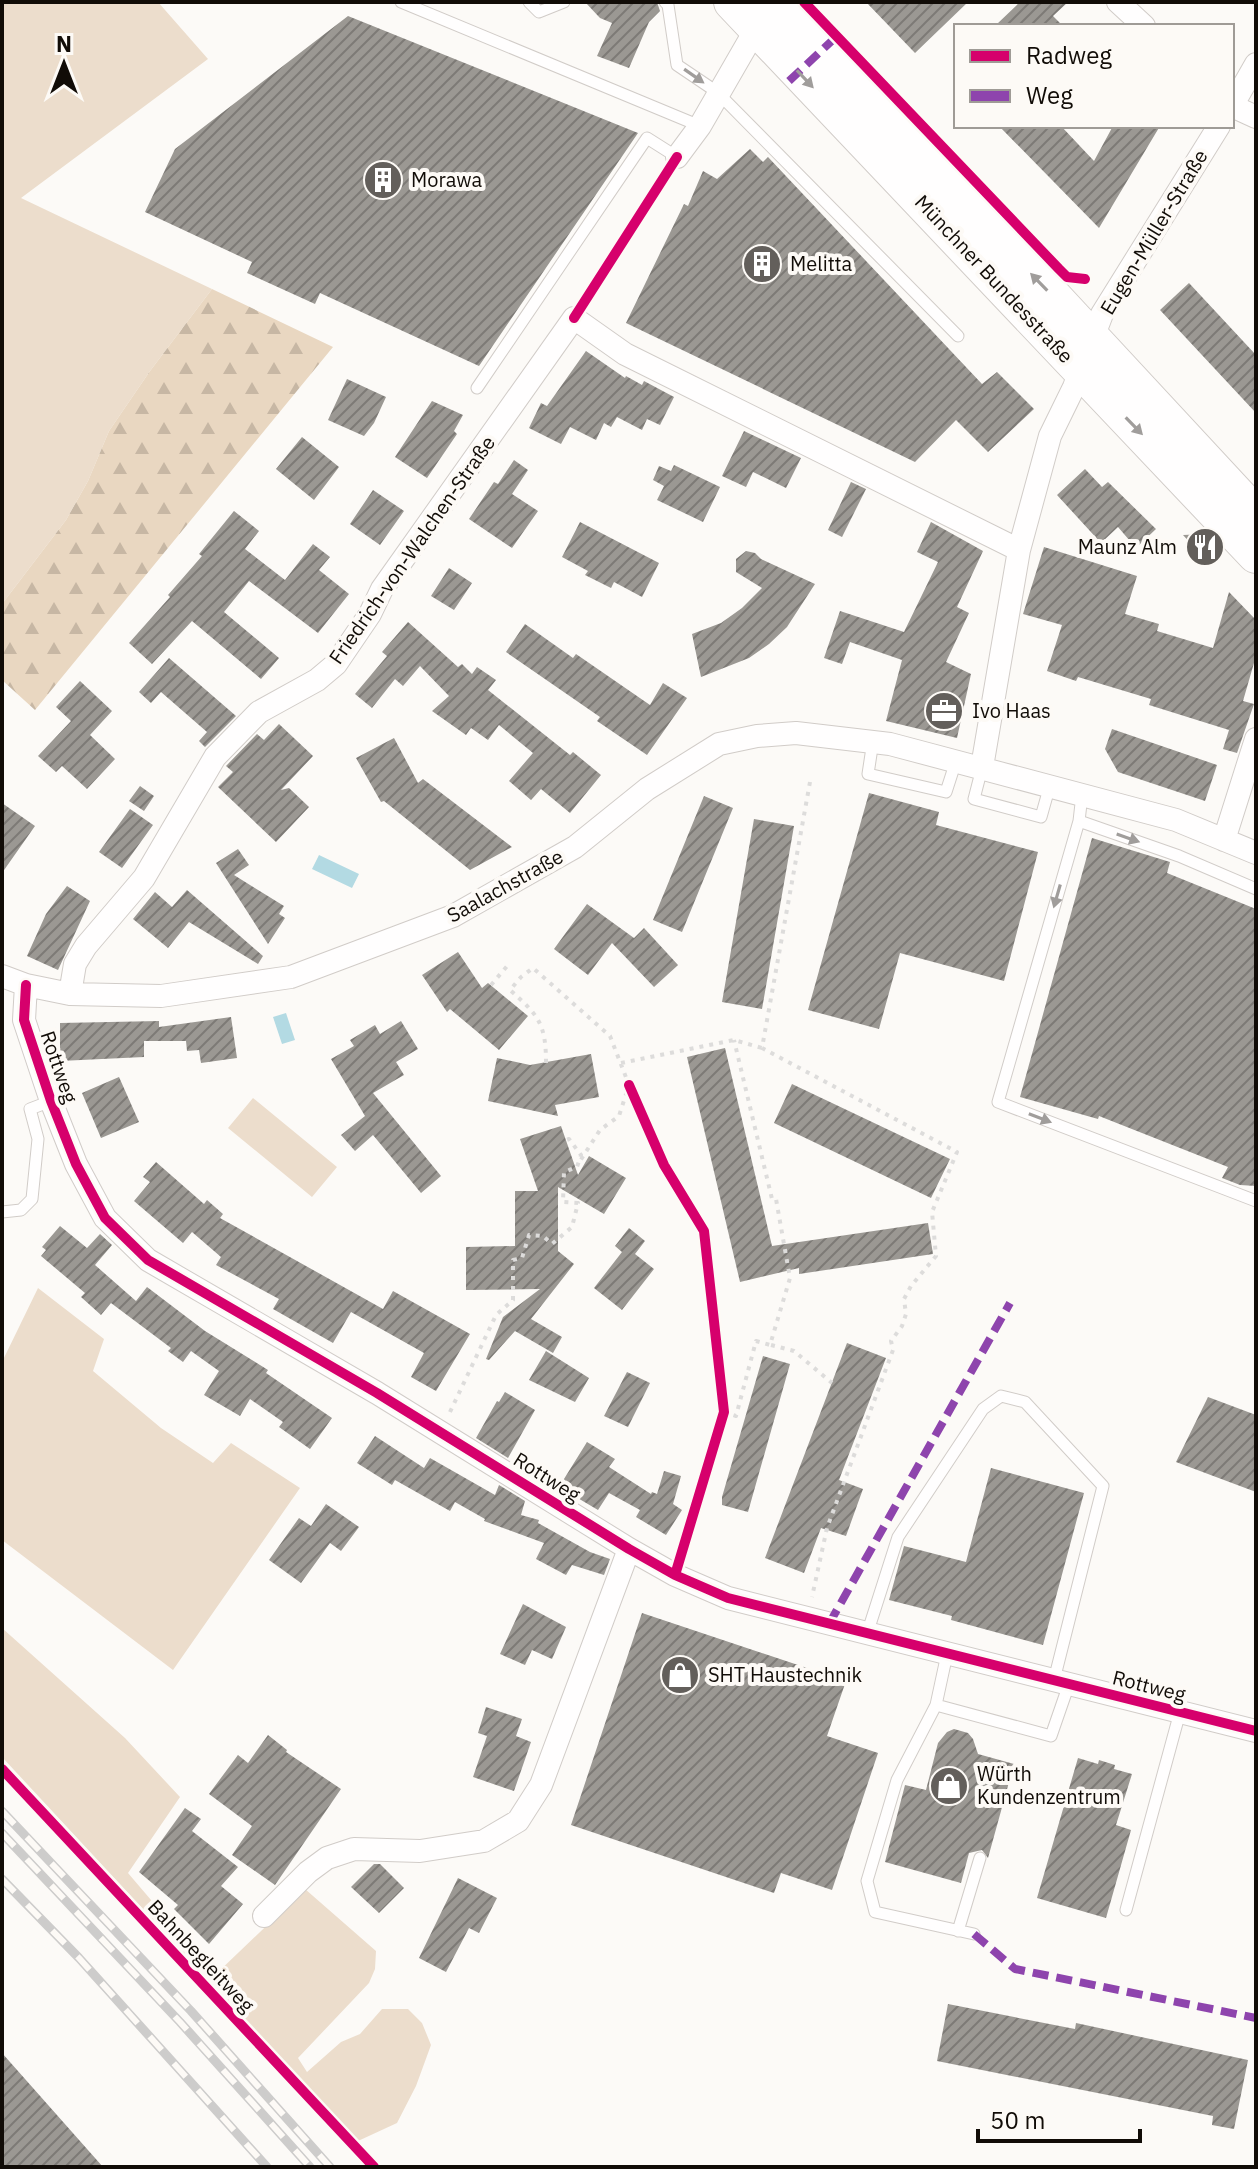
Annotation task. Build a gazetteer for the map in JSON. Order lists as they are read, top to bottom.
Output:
{
  "streets": {
    "main road": ["Münchner Bundesstraße"],
    "street": [
      "Eugen-Müller-Straße",
      "Friedrich-von-Walchen-Straße",
      "Saalachstraße",
      "Rottweg"
    ],
    "cycle path": ["Bahnbegleitweg"]
  },
  "crossings": [
    ["Eugen-Müller-Straße", "Münchner Bundesstraße"],
    ["Friedrich-von-Walchen-Straße", "Saalachstraße"],
    ["Saalachstraße", "Rottweg"]
  ],
  "places": {
    "building": ["Morawa", "Melitta"],
    "restaurant": ["Maunz Alm"],
    "office": ["Ivo Haas"],
    "shop": ["SHT Haustechnik", "Würth Kundenzentrum"]
  },
  "legend": ["Radweg", "Weg"],
  "scale_bar": "50 m",
  "north": "top"
}
